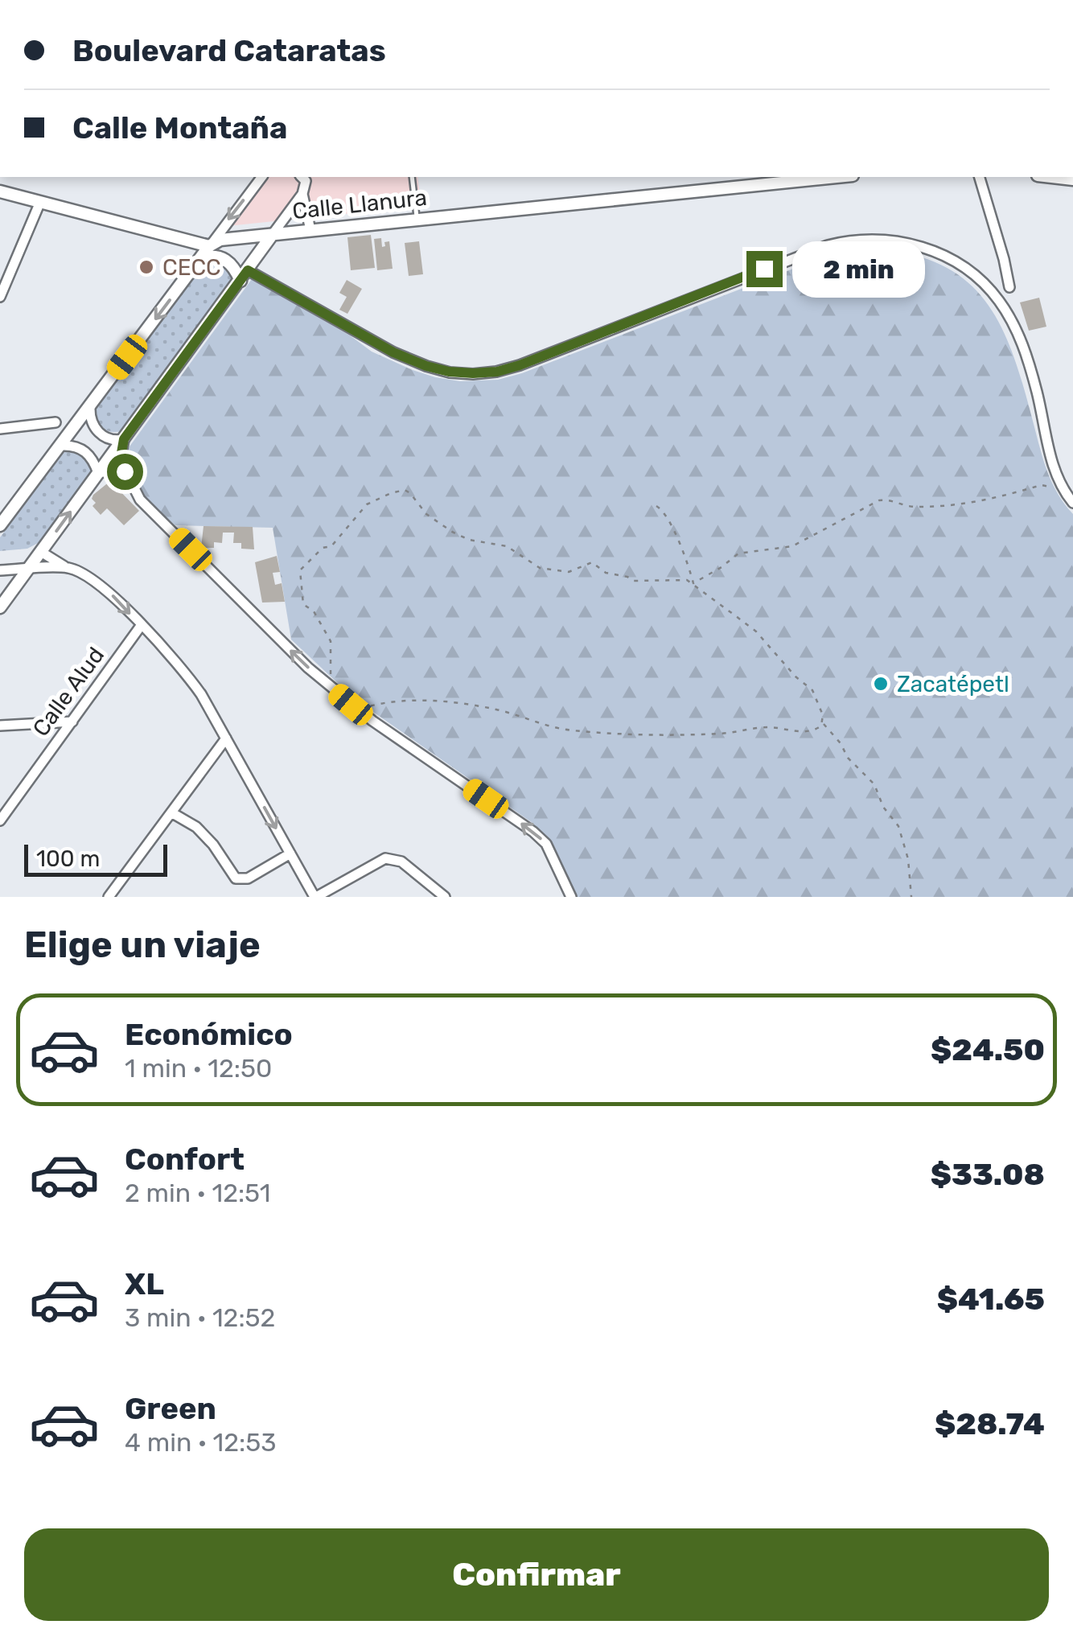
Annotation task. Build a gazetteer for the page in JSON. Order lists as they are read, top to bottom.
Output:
{
  "streets": {
    "street": ["Calle Llanura", "Calle Alud"]
  },
  "places": ["CECC", "Zacatépetl"],
  "scale_bar": "100 m",
  "page": {
    "banner": ["Boulevard Cataratas", "Calle Montaña"],
    "bubble": "2 min",
    "scale": "100 m",
    "heading": "Elige un viaje",
    "list": [
      {
        "name": "Económico",
        "note": "1 min · 12:50",
        "value": "$24.50"
      },
      {
        "name": "Confort",
        "note": "2 min · 12:51",
        "value": "$33.08"
      },
      {
        "name": "XL",
        "note": "3 min · 12:52",
        "value": "$41.65"
      },
      {
        "name": "Green",
        "note": "4 min · 12:53",
        "value": "$28.74"
      }
    ],
    "buttons": "Confirmar"
  }
}
